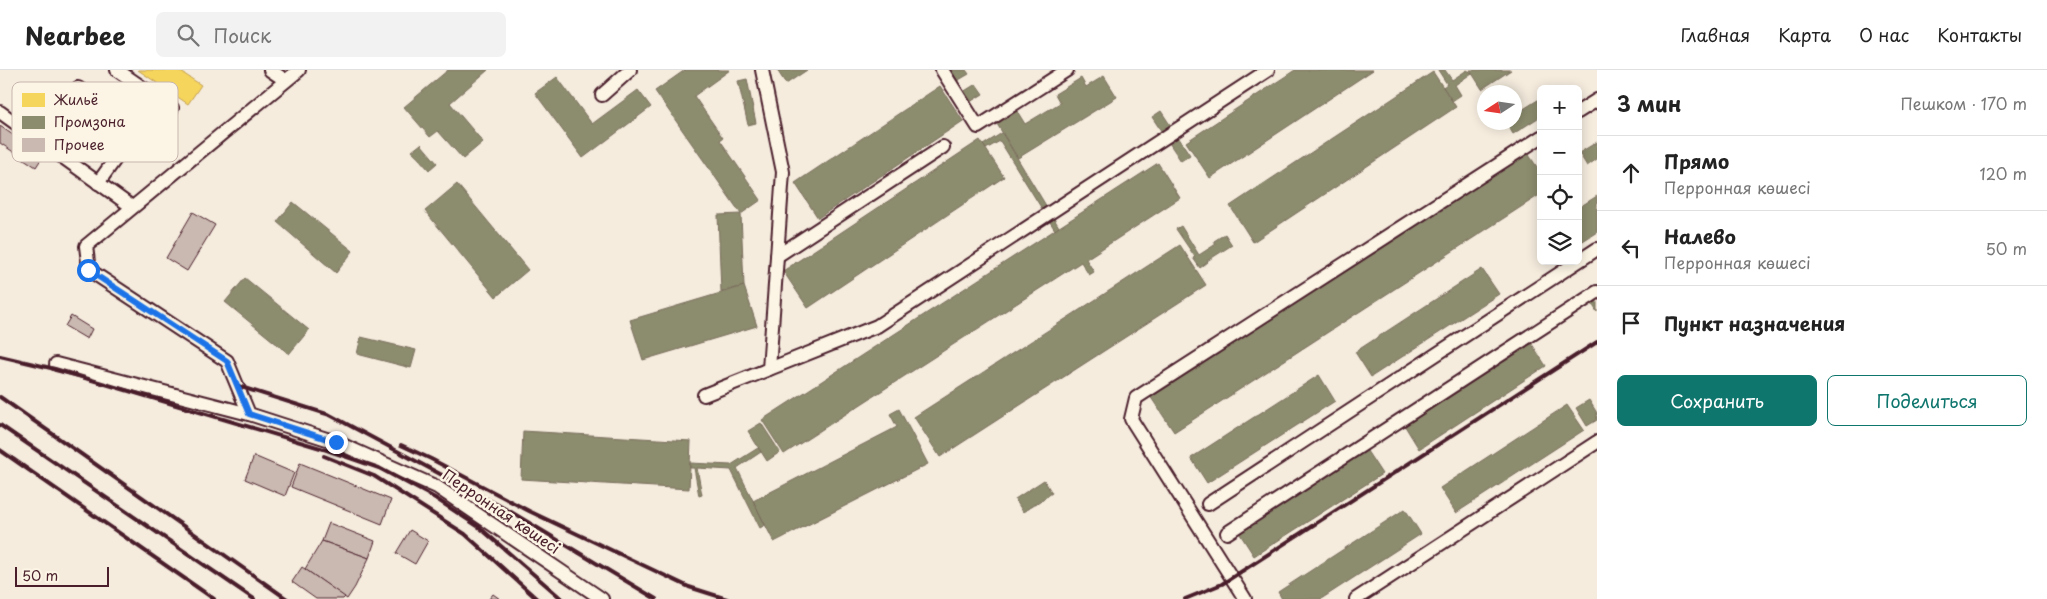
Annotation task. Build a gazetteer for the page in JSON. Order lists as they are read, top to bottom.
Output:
{
  "streets": {
    "street": ["Перронная көшесі"]
  },
  "legend": ["Жильё", "Промзона", "Прочее"],
  "scale_bar": "50 m",
  "north": "left",
  "page": {
    "header": "Nearbee",
    "search": "Поиск",
    "nav": [
      "Главная",
      "Карта",
      "О нас",
      "Контакты"
    ],
    "heading": ["3 мин", "Пешком · 170 m"],
    "map_buttons": ["+", "−"],
    "list": [
      ["Прямо", "Перронная көшесі", "120 m"],
      ["Налево", "Перронная көшесі", "50 m"],
      "Пункт назначения"
    ],
    "buttons": ["Сохранить", "Поделиться"],
    "scale": "50 m"
  }
}
